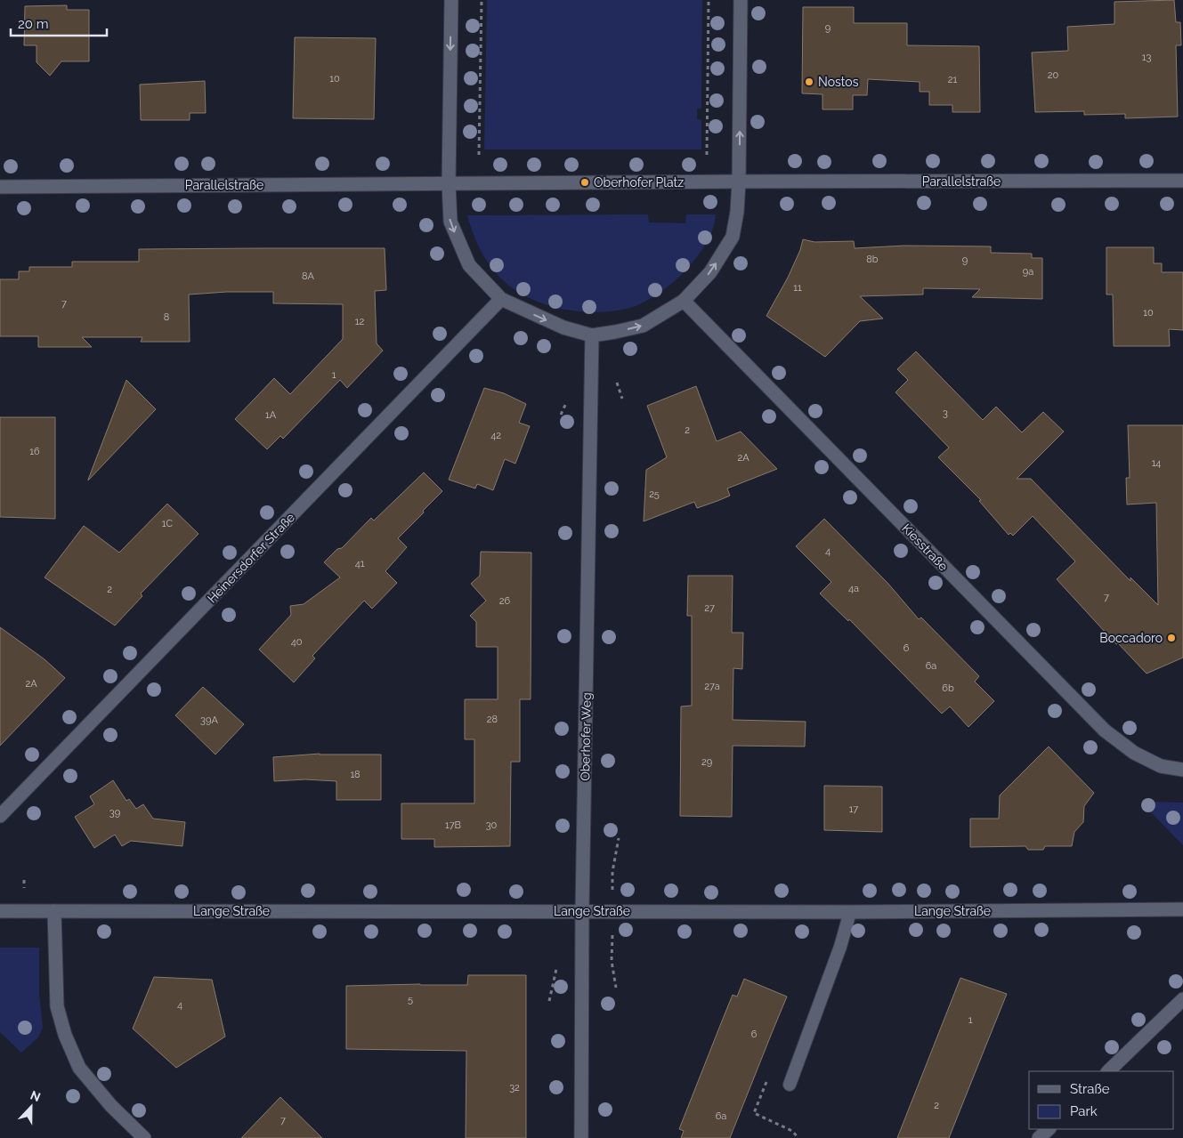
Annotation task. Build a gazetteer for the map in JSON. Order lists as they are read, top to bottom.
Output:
{
  "streets": {
    "street": [
      "Parallelstraße",
      "Kiesstraße",
      "Heinersdorfer Straße",
      "Oberhofer Weg",
      "Lange Straße"
    ]
  },
  "crossings": [
    ["Oberhofer Weg", "Lange Straße"]
  ],
  "places": ["Nostos", "Oberhofer Platz", "Boccadoro"],
  "house_numbers": [
    "9",
    "13",
    "20",
    "10",
    "21",
    "8b",
    "9",
    "9a",
    "8A",
    "11",
    "7",
    "10",
    "8",
    "12",
    "1",
    "3",
    "1A",
    "2",
    "42",
    "16",
    "2A",
    "14",
    "25",
    "1C",
    "4",
    "41",
    "4a",
    "2",
    "7",
    "26",
    "27",
    "40",
    "6",
    "6a",
    "2A",
    "27a",
    "6b",
    "28",
    "39A",
    "29",
    "18",
    "17",
    "39",
    "17B",
    "30",
    "5",
    "4",
    "1",
    "6",
    "32",
    "2",
    "6a",
    "7"
  ],
  "legend": ["Straße", "Park"],
  "scale_bar": "20 m",
  "north": "top"
}
